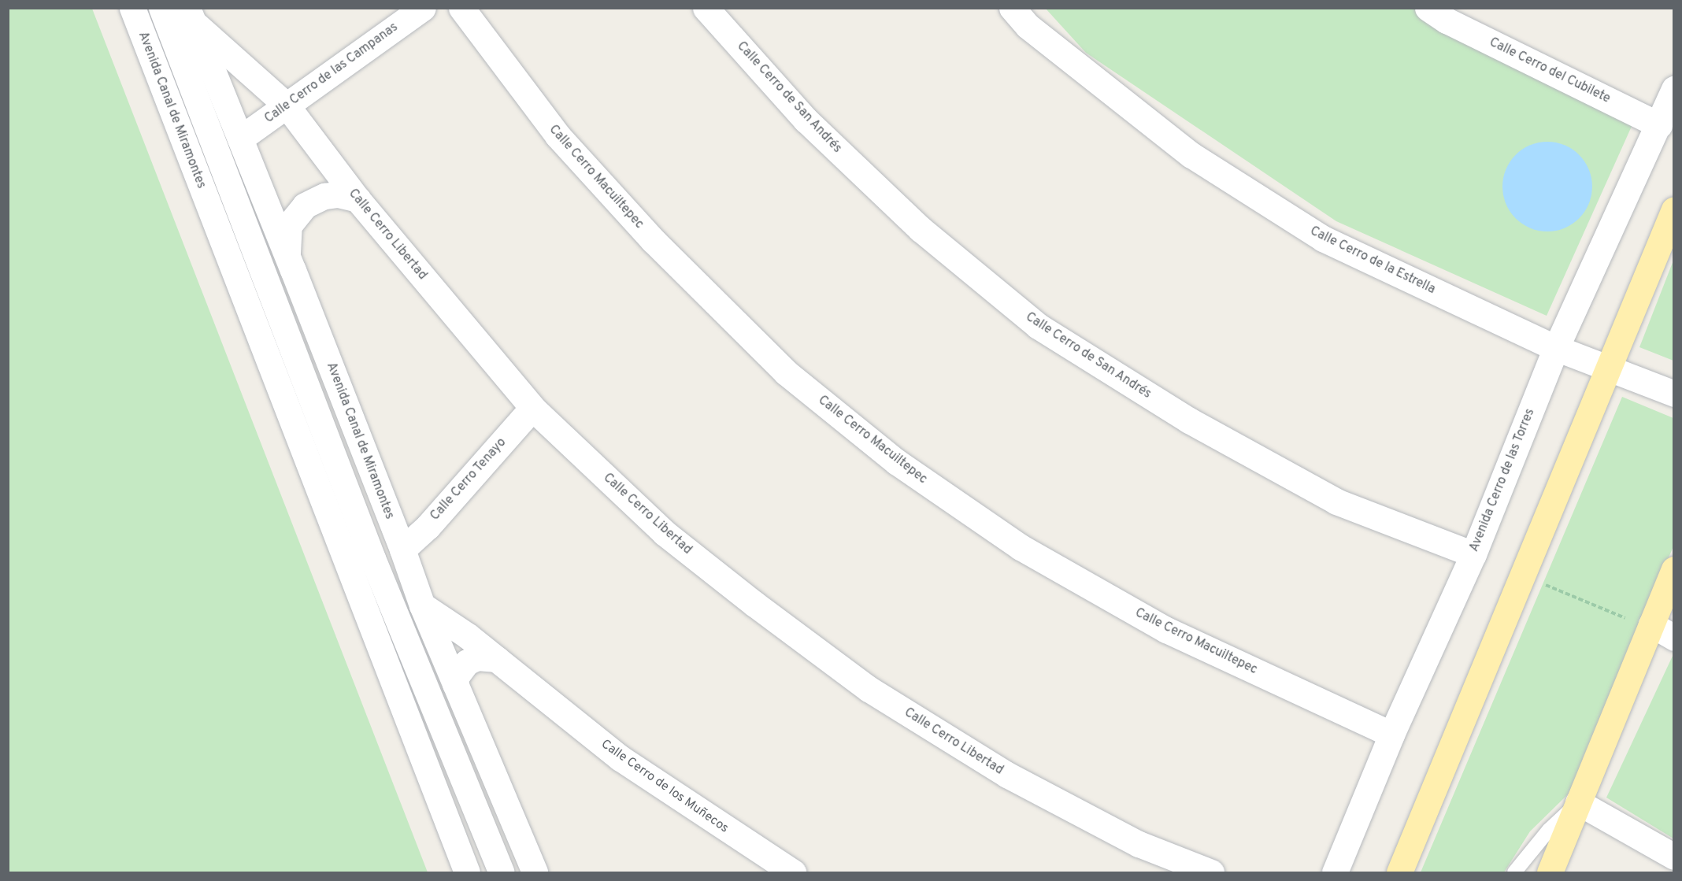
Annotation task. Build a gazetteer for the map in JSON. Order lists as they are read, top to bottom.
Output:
{
  "streets": {
    "street": [
      "Calle Cerro del Cubilete",
      "Calle Cerro de las Campanas",
      "Calle Cerro de San Andrés",
      "Avenida Canal de Miramontes",
      "Calle Cerro Macuiltepec",
      "Calle Cerro Libertad",
      "Calle Cerro de la Estrella",
      "Calle Cerro Tenayo",
      "Avenida Cerro de las Torres",
      "Calle Cerro de los Muñecos"
    ]
  },
  "crossings": [
    ["Calle Cerro del Cubilete", "Avenida Cerro de las Torres"],
    ["Calle Cerro de las Campanas", "Avenida Canal de Miramontes"],
    ["Calle Cerro de las Campanas", "Calle Cerro Libertad"],
    ["Calle Cerro de San Andrés", "Avenida Cerro de las Torres"],
    ["Avenida Canal de Miramontes", "Calle Cerro Libertad"],
    ["Avenida Canal de Miramontes", "Calle Cerro Tenayo"],
    ["Avenida Canal de Miramontes", "Calle Cerro de los Muñecos"],
    ["Calle Cerro Macuiltepec", "Avenida Cerro de las Torres"],
    ["Calle Cerro Libertad", "Calle Cerro Tenayo"],
    ["Calle Cerro de la Estrella", "Avenida Cerro de las Torres"]
  ]
}
